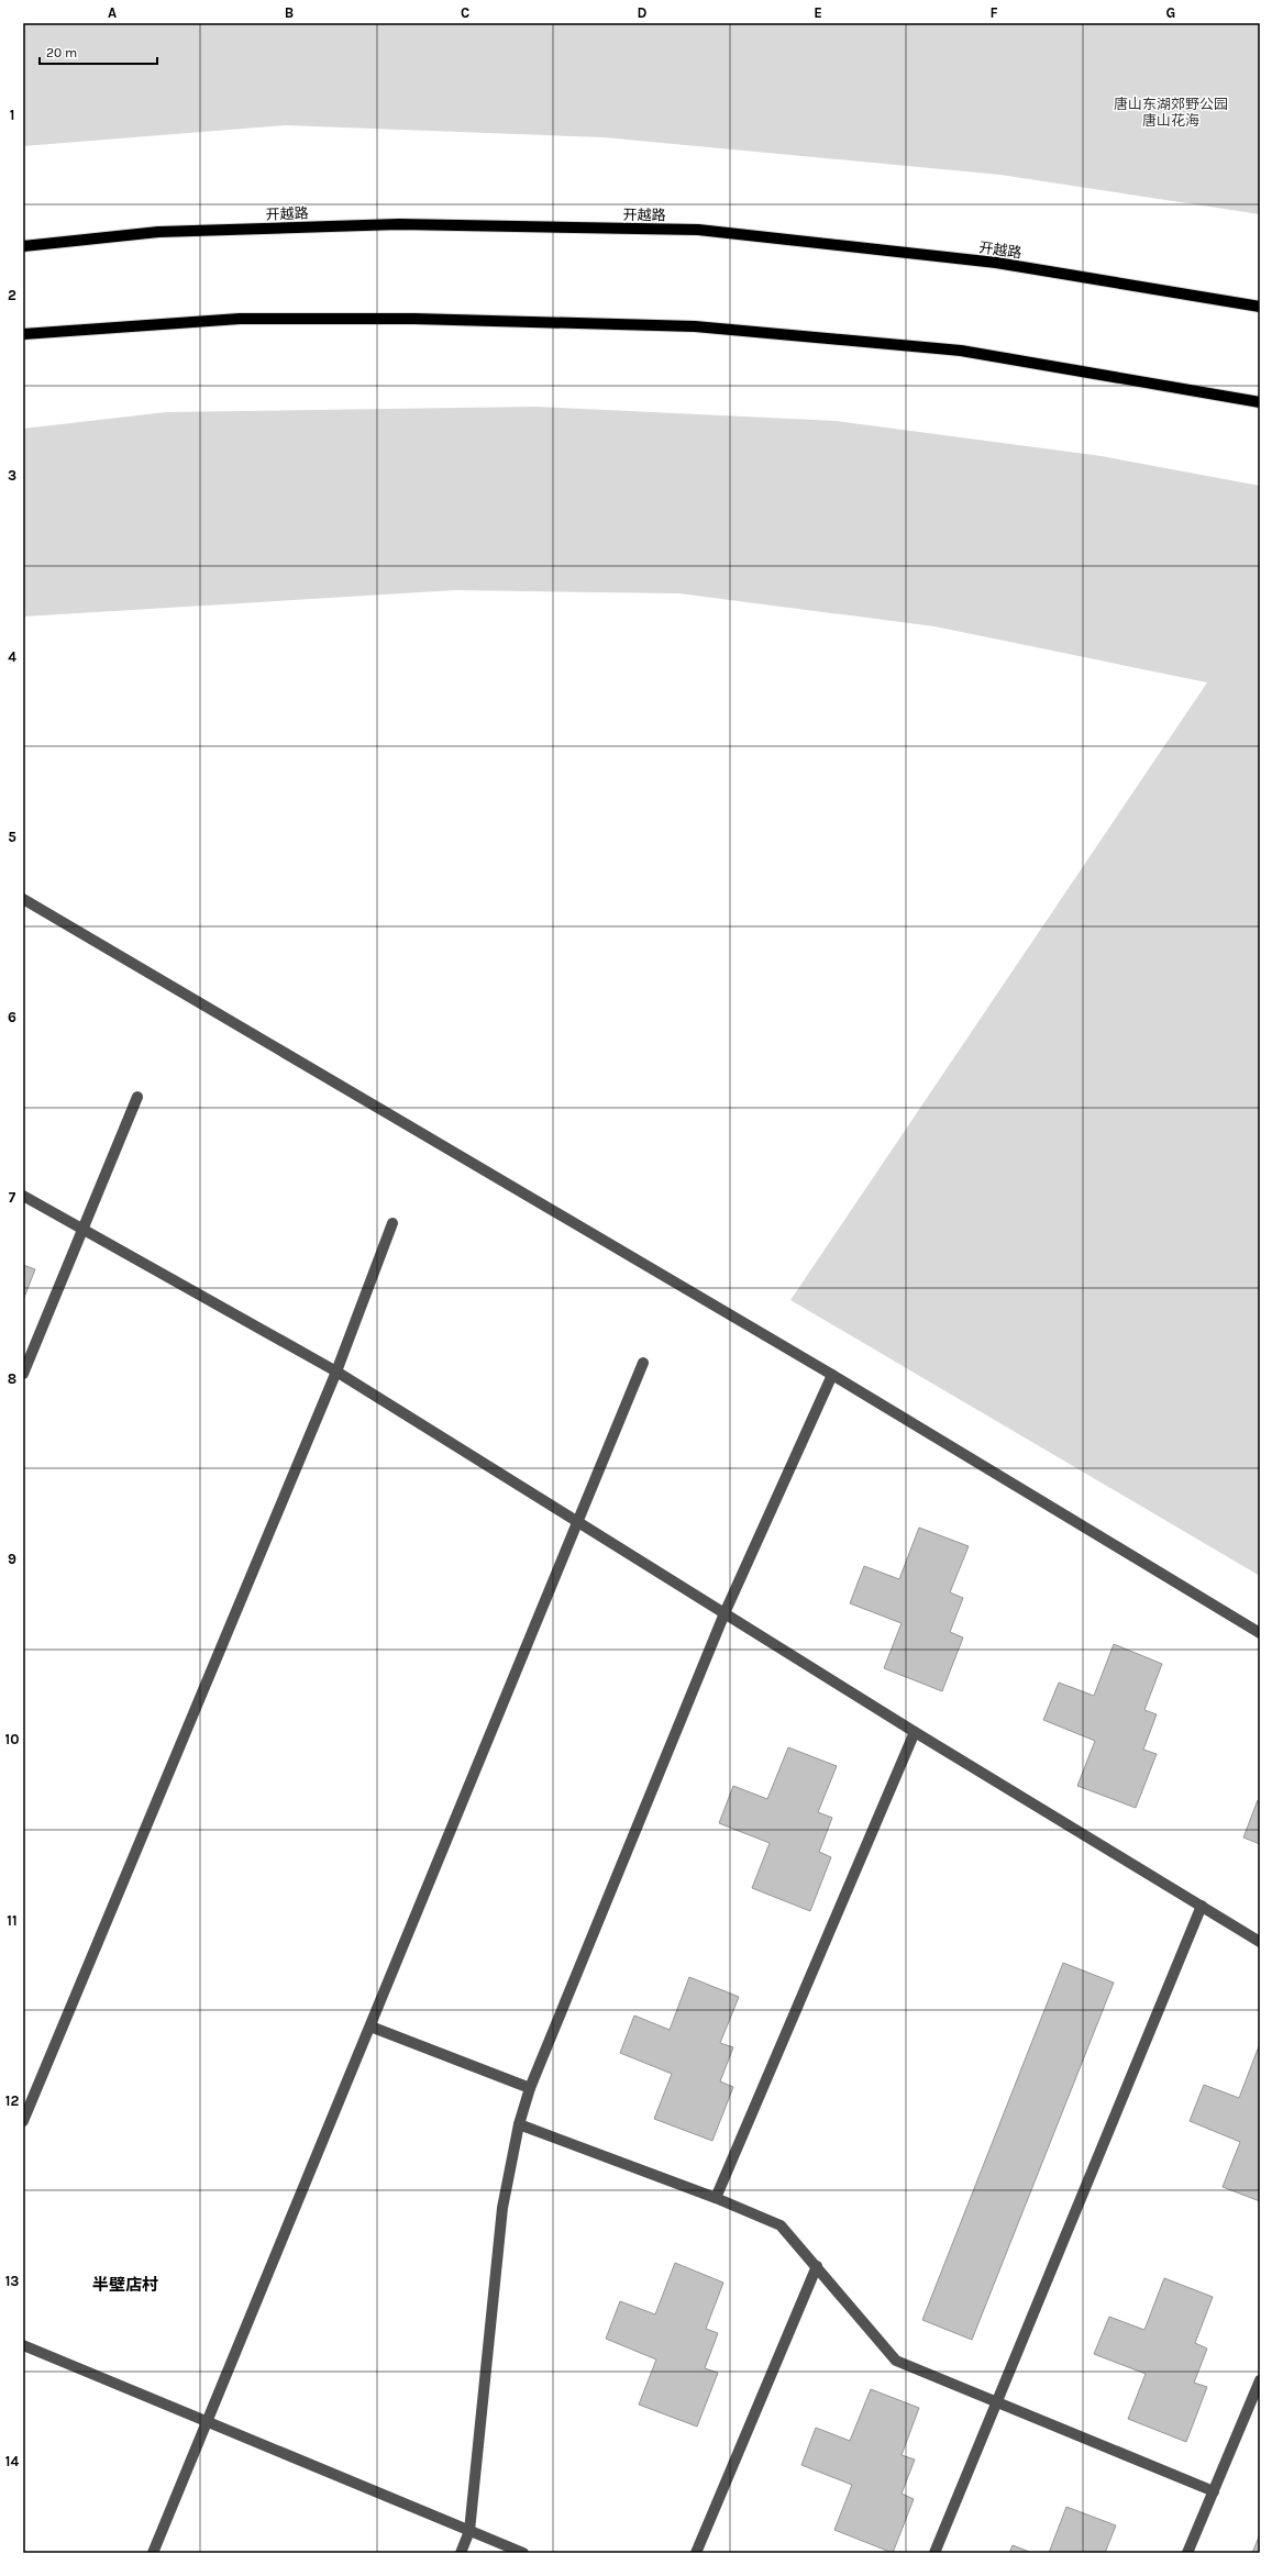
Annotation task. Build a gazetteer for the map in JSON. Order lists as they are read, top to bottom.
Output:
{
  "streets": {
    "main road": ["开越路"]
  },
  "districts": ["半壁店村"],
  "parks": ["唐山东湖郊野公园 唐山花海"],
  "scale_bar": "20 m",
  "grid": {
    "columns": [
      "A",
      "B",
      "C",
      "D",
      "E",
      "F",
      "G"
    ],
    "rows": [
      "1",
      "2",
      "3",
      "4",
      "5",
      "6",
      "7",
      "8",
      "9",
      "10",
      "11",
      "12",
      "13",
      "14"
    ]
  }
}
